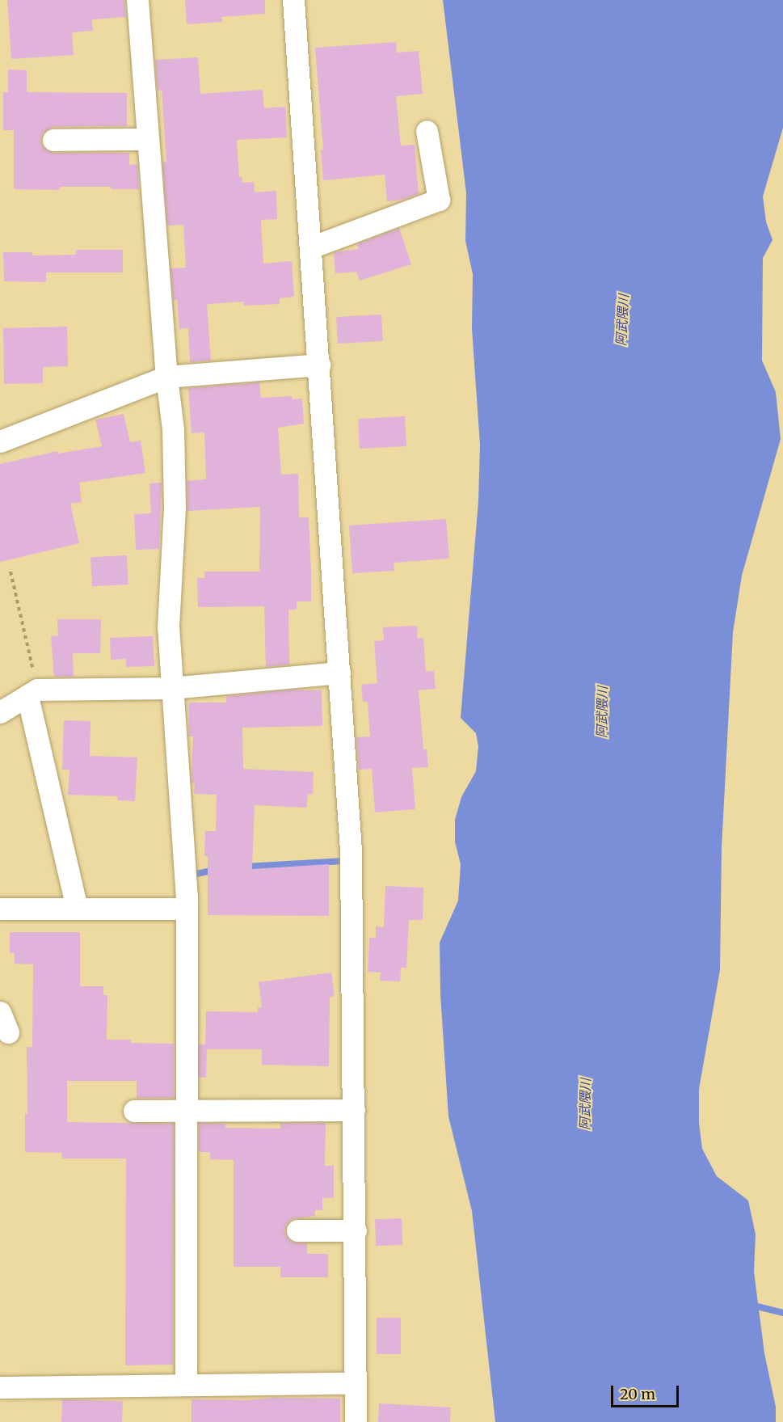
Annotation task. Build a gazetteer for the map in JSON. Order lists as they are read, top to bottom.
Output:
{
  "water": ["阿武隈川"],
  "scale_bar": "20 m"
}
